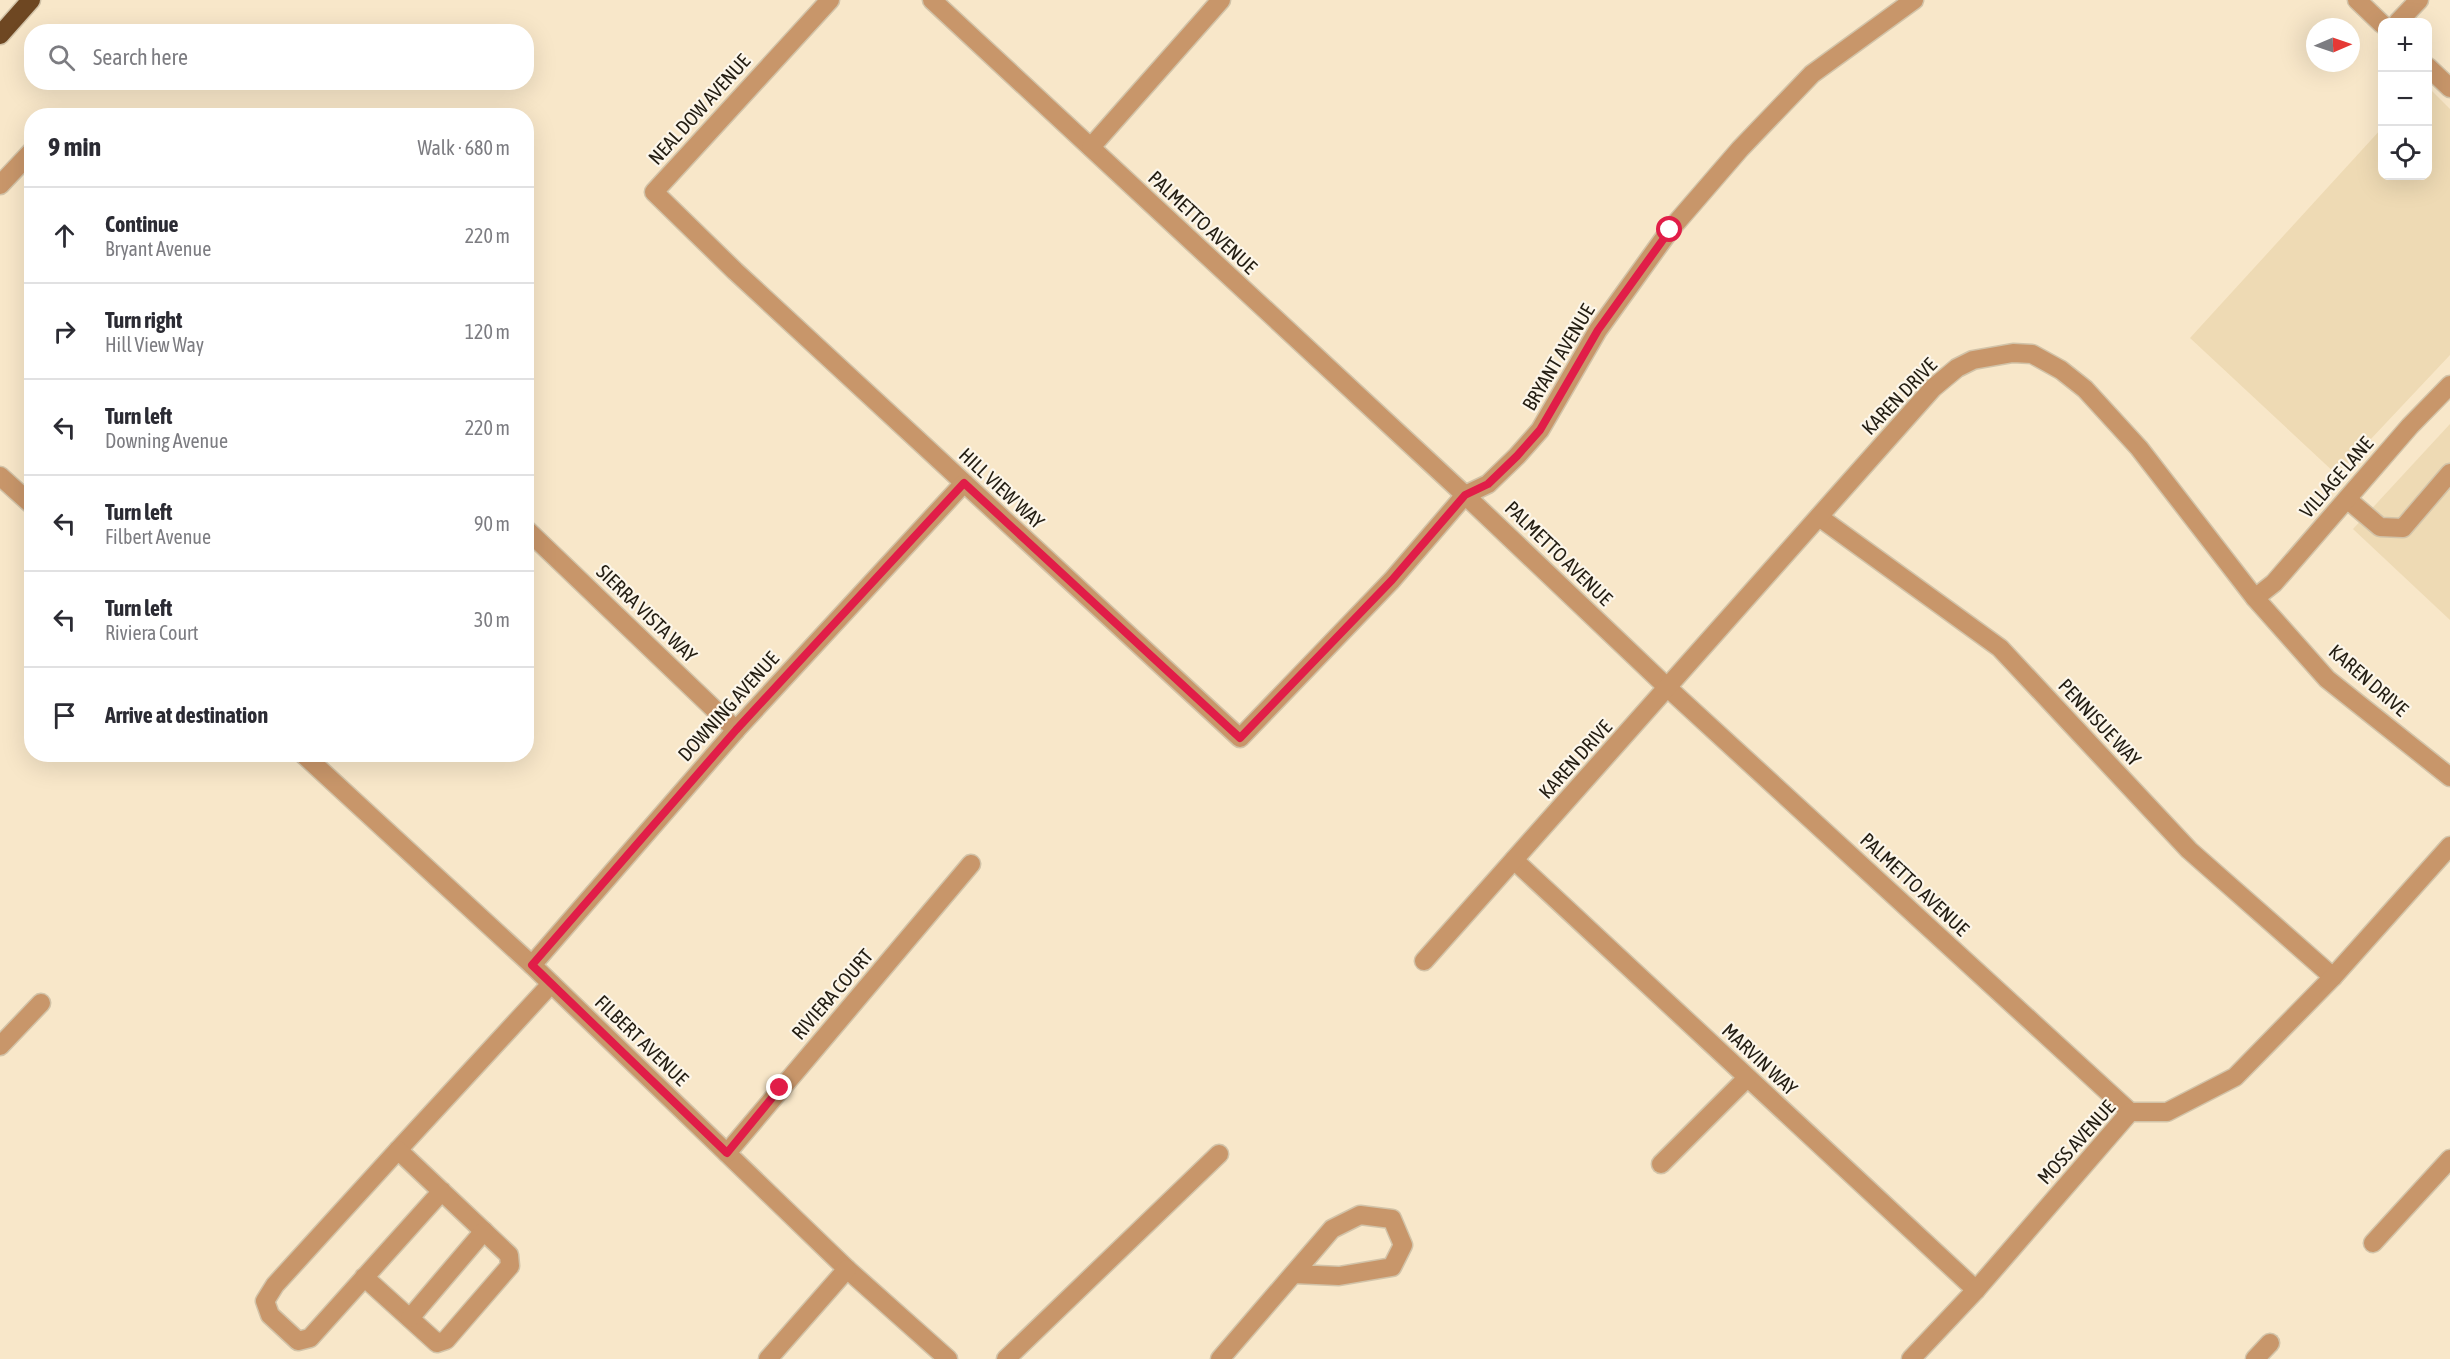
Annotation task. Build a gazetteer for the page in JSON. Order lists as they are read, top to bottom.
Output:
{
  "streets": {
    "street": [
      "NEAL DOW AVENUE",
      "PALMETTO AVENUE",
      "BRYANT AVENUE",
      "KAREN DRIVE",
      "VILLAGE LANE",
      "HILL VIEW WAY",
      "SIERRA VISTA WAY",
      "DOWNING AVENUE",
      "PENNISUE WAY",
      "RIVIERA COURT",
      "FILBERT AVENUE",
      "MARVIN WAY",
      "MOSS AVENUE"
    ]
  },
  "crossings": [
    ["NEAL DOW AVENUE", "HILL VIEW WAY"],
    ["PALMETTO AVENUE", "BRYANT AVENUE"],
    ["PALMETTO AVENUE", "KAREN DRIVE"],
    ["PALMETTO AVENUE", "MOSS AVENUE"],
    ["BRYANT AVENUE", "HILL VIEW WAY"],
    ["KAREN DRIVE", "VILLAGE LANE"],
    ["KAREN DRIVE", "PENNISUE WAY"],
    ["KAREN DRIVE", "MARVIN WAY"],
    ["HILL VIEW WAY", "DOWNING AVENUE"],
    ["SIERRA VISTA WAY", "DOWNING AVENUE"],
    ["DOWNING AVENUE", "FILBERT AVENUE"],
    ["PENNISUE WAY", "MOSS AVENUE"],
    ["RIVIERA COURT", "FILBERT AVENUE"],
    ["MARVIN WAY", "MOSS AVENUE"]
  ],
  "north": "right",
  "page": {
    "map_buttons": ["+", "−"],
    "search": "Search here",
    "heading": ["9 min", "Walk · 680 m"],
    "list": [
      ["Continue", "Bryant Avenue", "220 m"],
      ["Turn right", "Hill View Way", "120 m"],
      ["Turn left", "Downing Avenue", "220 m"],
      ["Turn left", "Filbert Avenue", "90 m"],
      ["Turn left", "Riviera Court", "30 m"],
      "Arrive at destination"
    ]
  }
}
